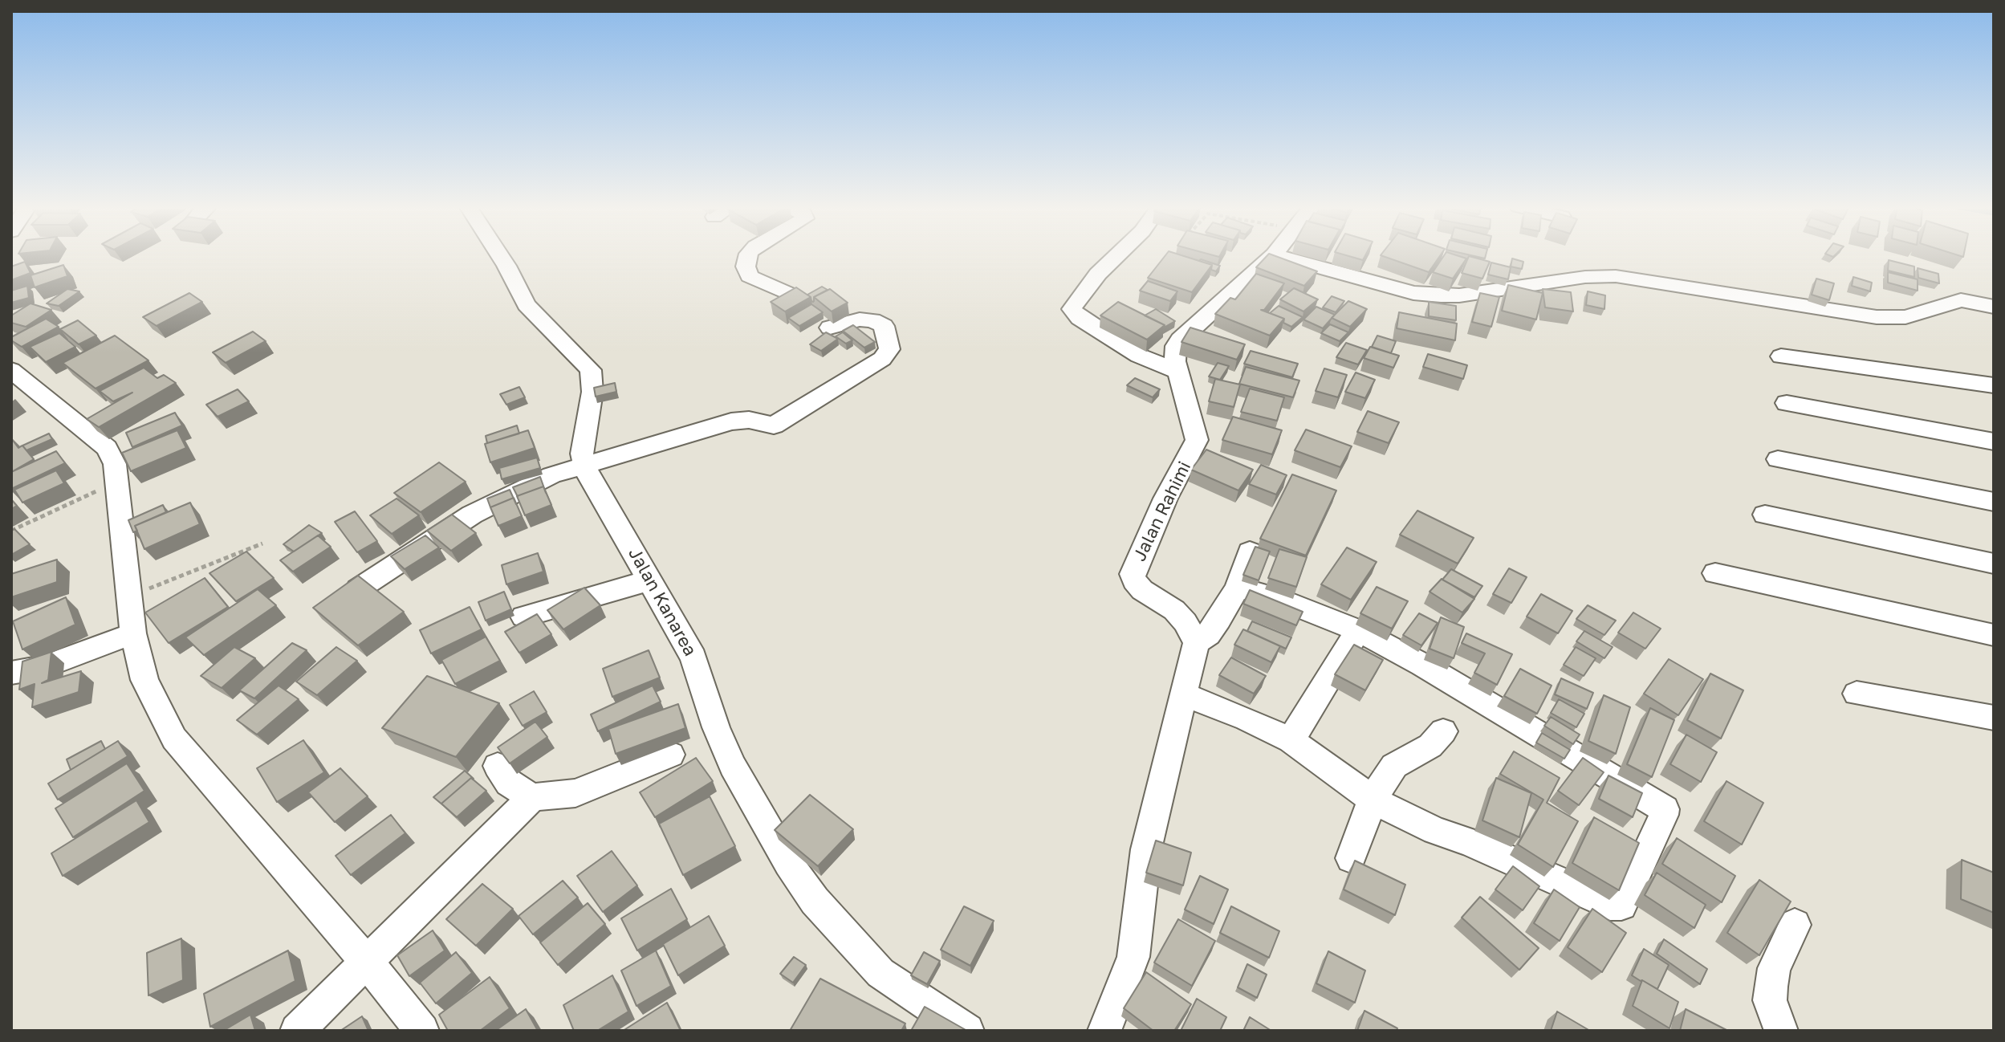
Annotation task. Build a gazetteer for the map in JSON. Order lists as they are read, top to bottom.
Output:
{
  "streets": {
    "street": ["Jalan Rahimi", "Jalan Kanarea"]
  }
}
